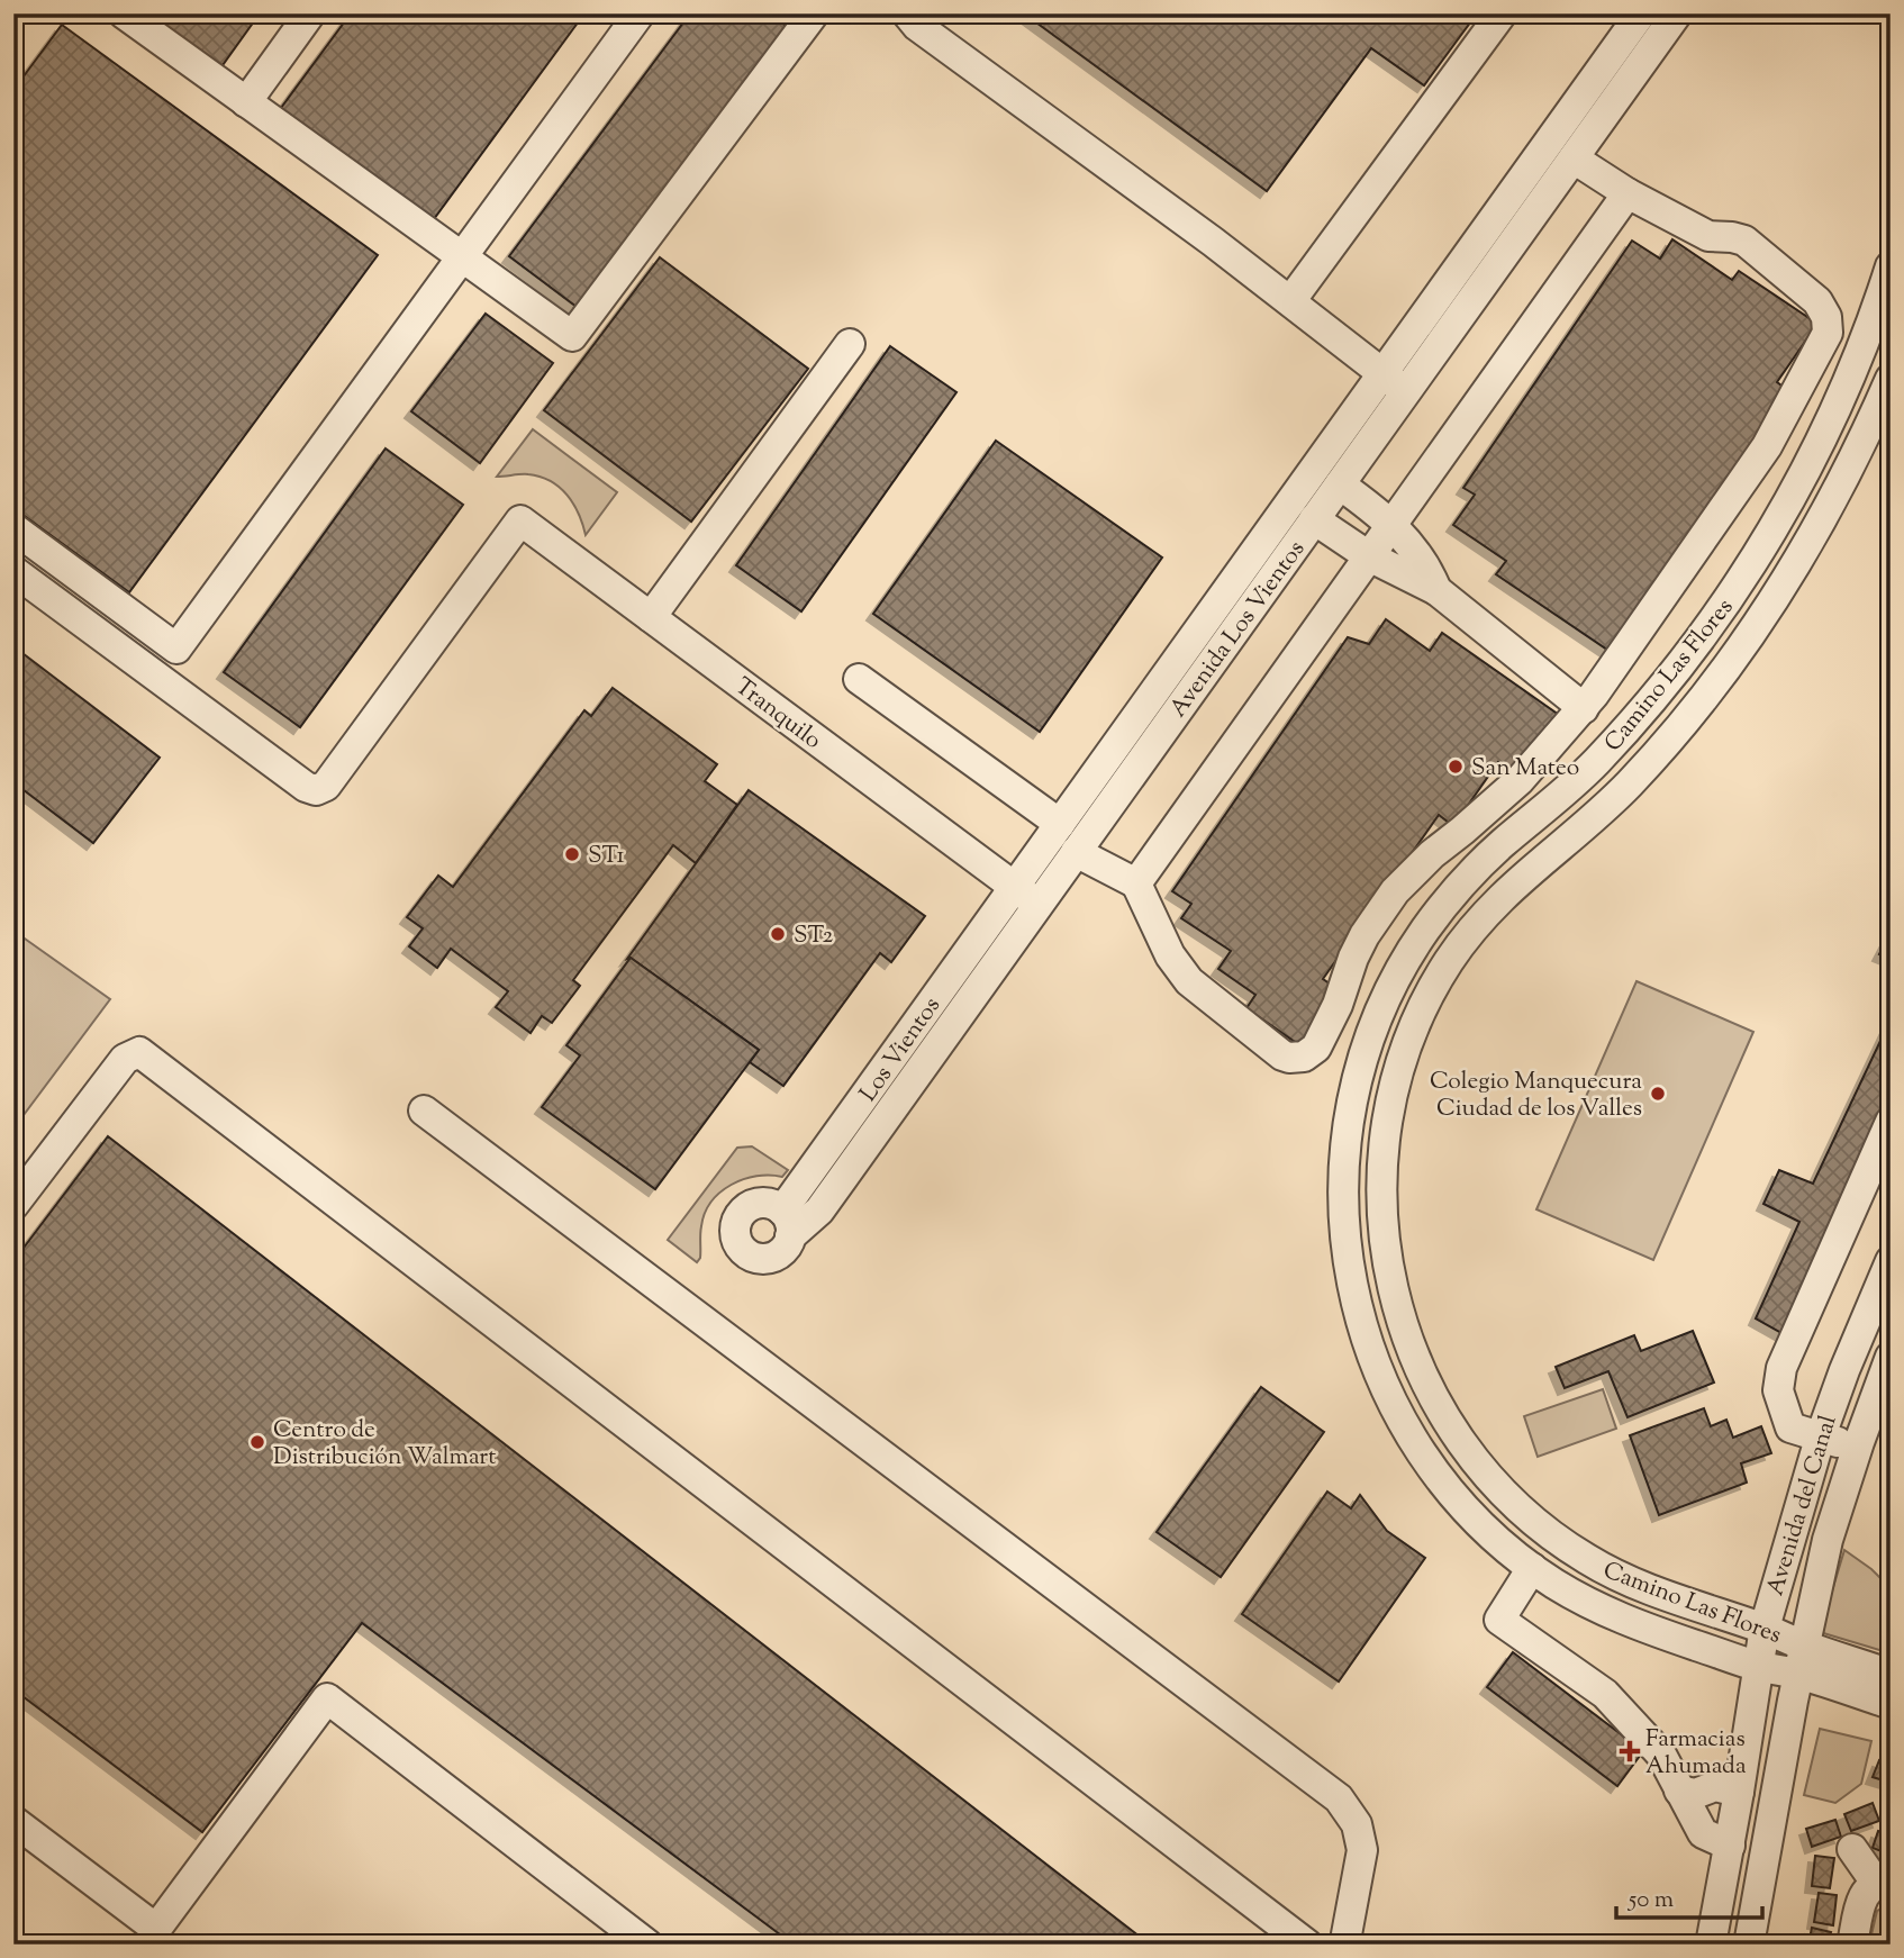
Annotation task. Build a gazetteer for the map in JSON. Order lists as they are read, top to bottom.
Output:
{
  "streets": {
    "street": [
      "Avenida Los Vientos",
      "Camino Las Flores",
      "Tranquilo",
      "Los Vientos",
      "Avenida del Canal"
    ]
  },
  "crossings": [
    ["Avenida Los Vientos", "Tranquilo"],
    ["Avenida Los Vientos", "Los Vientos"],
    ["Camino Las Flores", "Avenida del Canal"],
    ["Tranquilo", "Los Vientos"]
  ],
  "places": {
    "other": [
      "San Mateo",
      "ST1",
      "ST2",
      "Colegio Manquecura Ciudad de los Valles",
      "Centro de Distribución Walmart"
    ],
    "health": ["Farmacias Ahumada"]
  },
  "scale_bar": "50 m"
}
